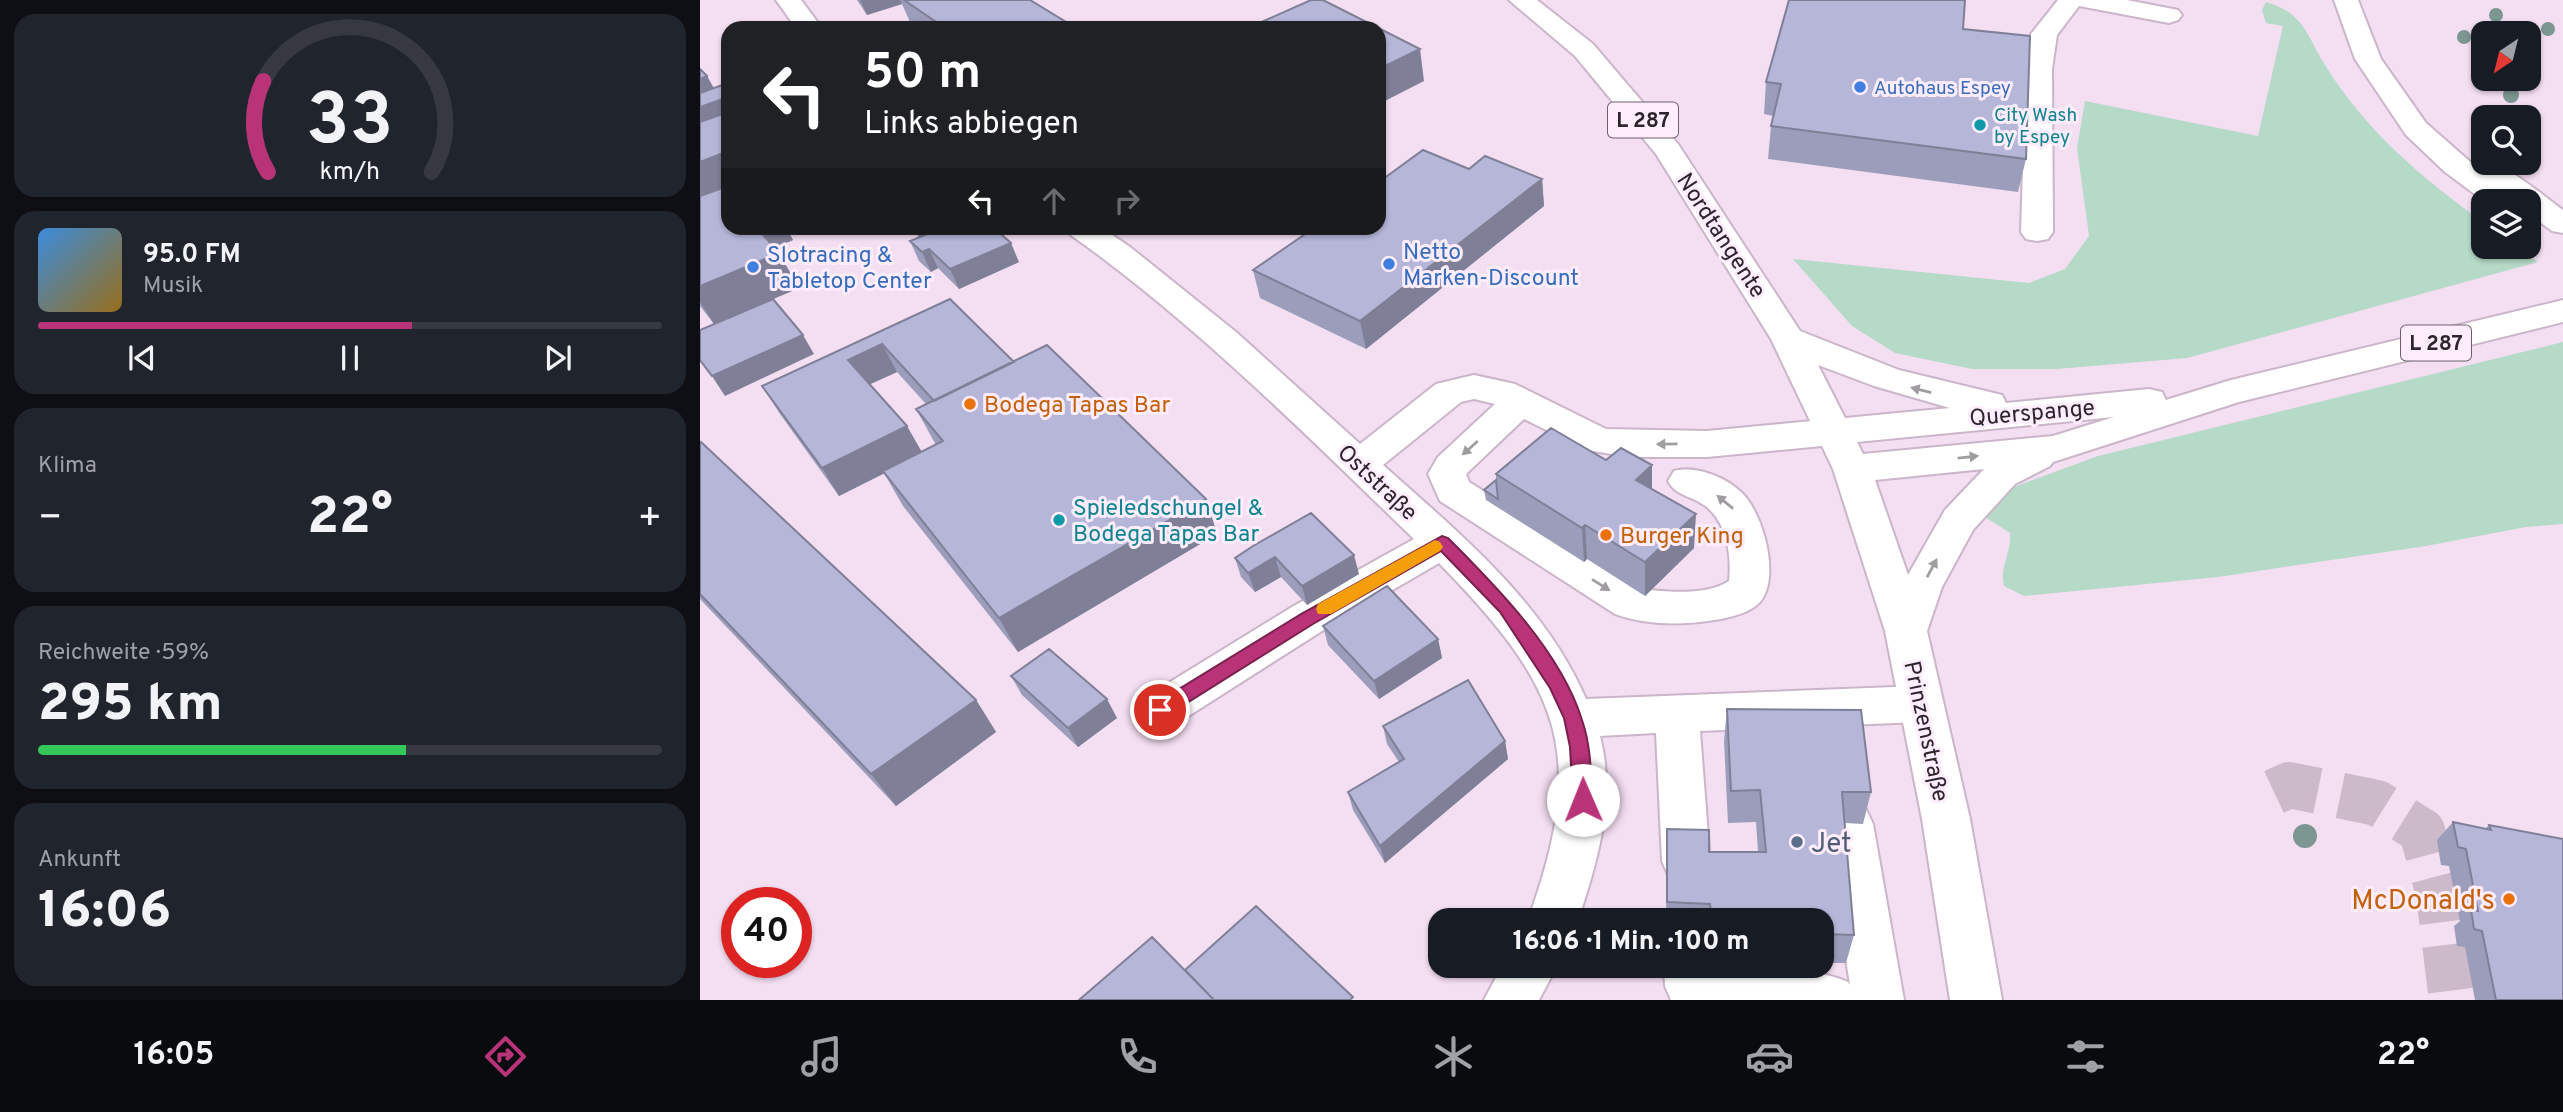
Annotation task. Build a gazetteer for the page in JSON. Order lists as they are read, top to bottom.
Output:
{
  "streets": {
    "main road": [
      "L 287",
      "Nordtangente",
      "Querspange",
      "Oststraße",
      "Prinzenstraße"
    ]
  },
  "crossings": [
    ["L 287", "Nordtangente"],
    ["L 287", "Querspange"],
    ["L 287", "Prinzenstraße"],
    ["Nordtangente", "Querspange"],
    ["Nordtangente", "Prinzenstraße"],
    ["Querspange", "Prinzenstraße"]
  ],
  "places": [
    "Autohaus Espey",
    "City Wash by Espey",
    "Netto Marken-Discount",
    "Slotracing & Tabletop Center",
    "Bodega Tapas Bar",
    "Spieledschungel & Bodega Tapas Bar",
    "Burger King",
    "Jet",
    "McDonald's"
  ],
  "north": "bottom left",
  "page": {
    "turn": ["50 m", "Links abbiegen"],
    "song": ["95.0 FM", "Musik"],
    "tile": [
      "Klima",
      ["Reichweite · 59%", "295 km"],
      ["Ankunft", "16:06"]
    ],
    "heat": ["−", "22°", "+"],
    "limit": "40",
    "trip": "16:06 · 1 Min. · 100 m",
    "tabs": ["16:05", "22°"],
    "gauge": ["33", "km/h"]
  }
}
